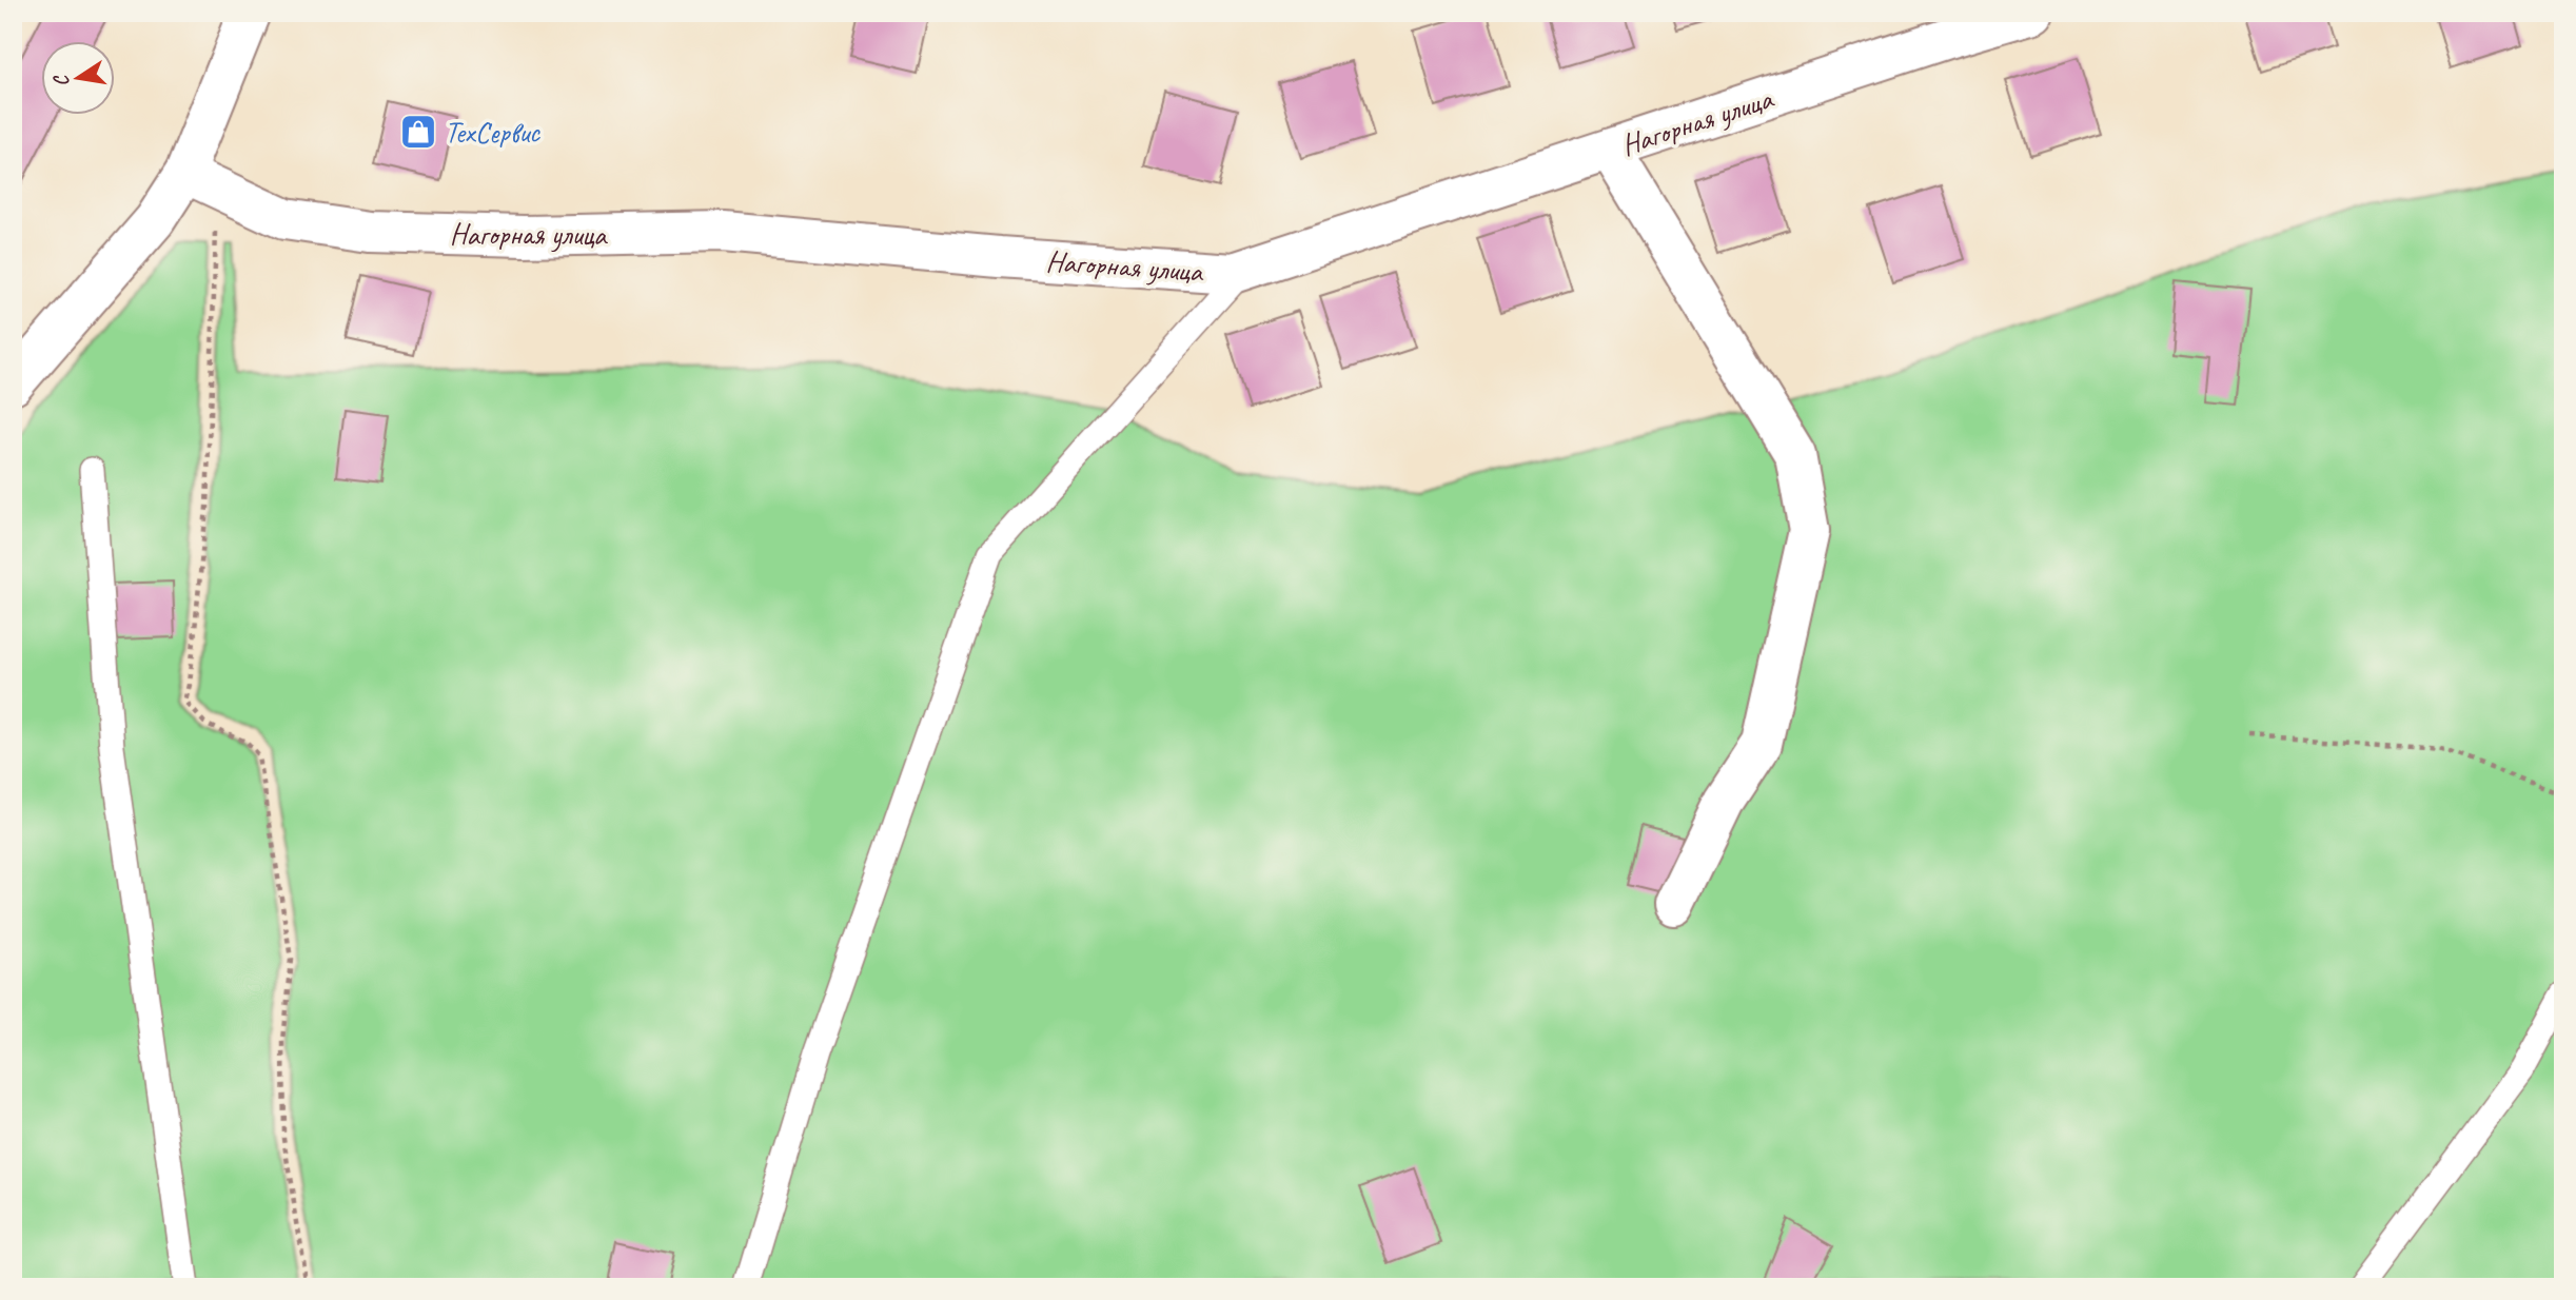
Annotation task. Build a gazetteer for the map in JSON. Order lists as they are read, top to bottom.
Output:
{
  "streets": {
    "street": ["Нагорная улица"]
  },
  "places": {
    "shop": ["ТехСервис"]
  },
  "north": "left"
}
